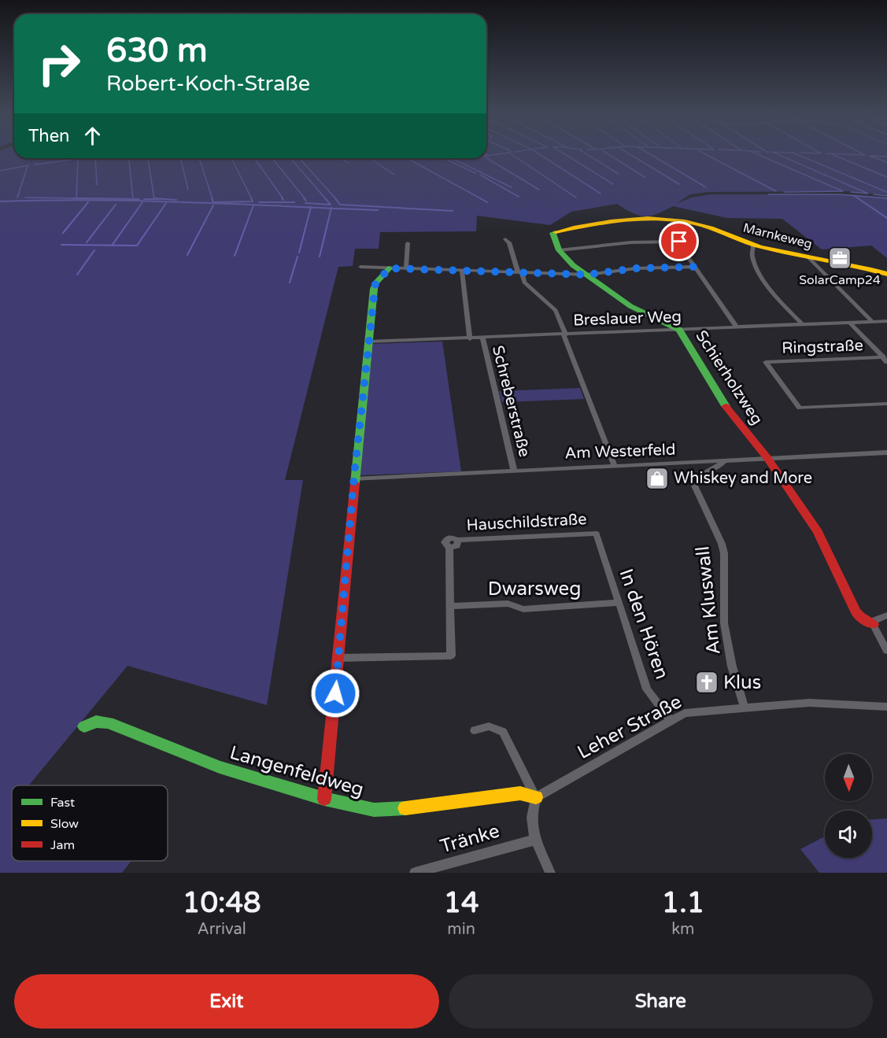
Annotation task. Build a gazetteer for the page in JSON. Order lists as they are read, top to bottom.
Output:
{
  "streets": {
    "street": [
      "Marnkeweg",
      "Breslauer Weg",
      "Ringstraße",
      "Schierholzweg",
      "Schreberstraße",
      "Am Westerfeld",
      "Hauschildstraße",
      "Dwarsweg",
      "Am Kluswall",
      "In den Hören",
      "Leher Straße",
      "Langenfeldweg",
      "Tränke"
    ]
  },
  "crossings": [
    ["Marnkeweg", "Schierholzweg"],
    ["Breslauer Weg", "Schierholzweg"],
    ["Breslauer Weg", "Schreberstraße"],
    ["Schierholzweg", "Am Westerfeld"],
    ["Schreberstraße", "Am Westerfeld"],
    ["Hauschildstraße", "Dwarsweg"],
    ["Hauschildstraße", "In den Hören"],
    ["Dwarsweg", "In den Hören"],
    ["Am Kluswall", "Leher Straße"],
    ["In den Hören", "Leher Straße"],
    ["Leher Straße", "Langenfeldweg"]
  ],
  "places": {
    "office": ["SolarCamp24"],
    "shop": ["Whiskey and More"],
    "church": ["Klus"]
  },
  "legend": ["Fast", "Slow", "Jam"],
  "north": "bottom",
  "page": {
    "turn": ["630 m", "Robert-Koch-Straße"],
    "then": "Then",
    "eta": [
      "10:48",
      "Arrival",
      "14",
      "min",
      "1.1",
      "km"
    ],
    "buttons": ["Exit", "Share"]
  }
}
